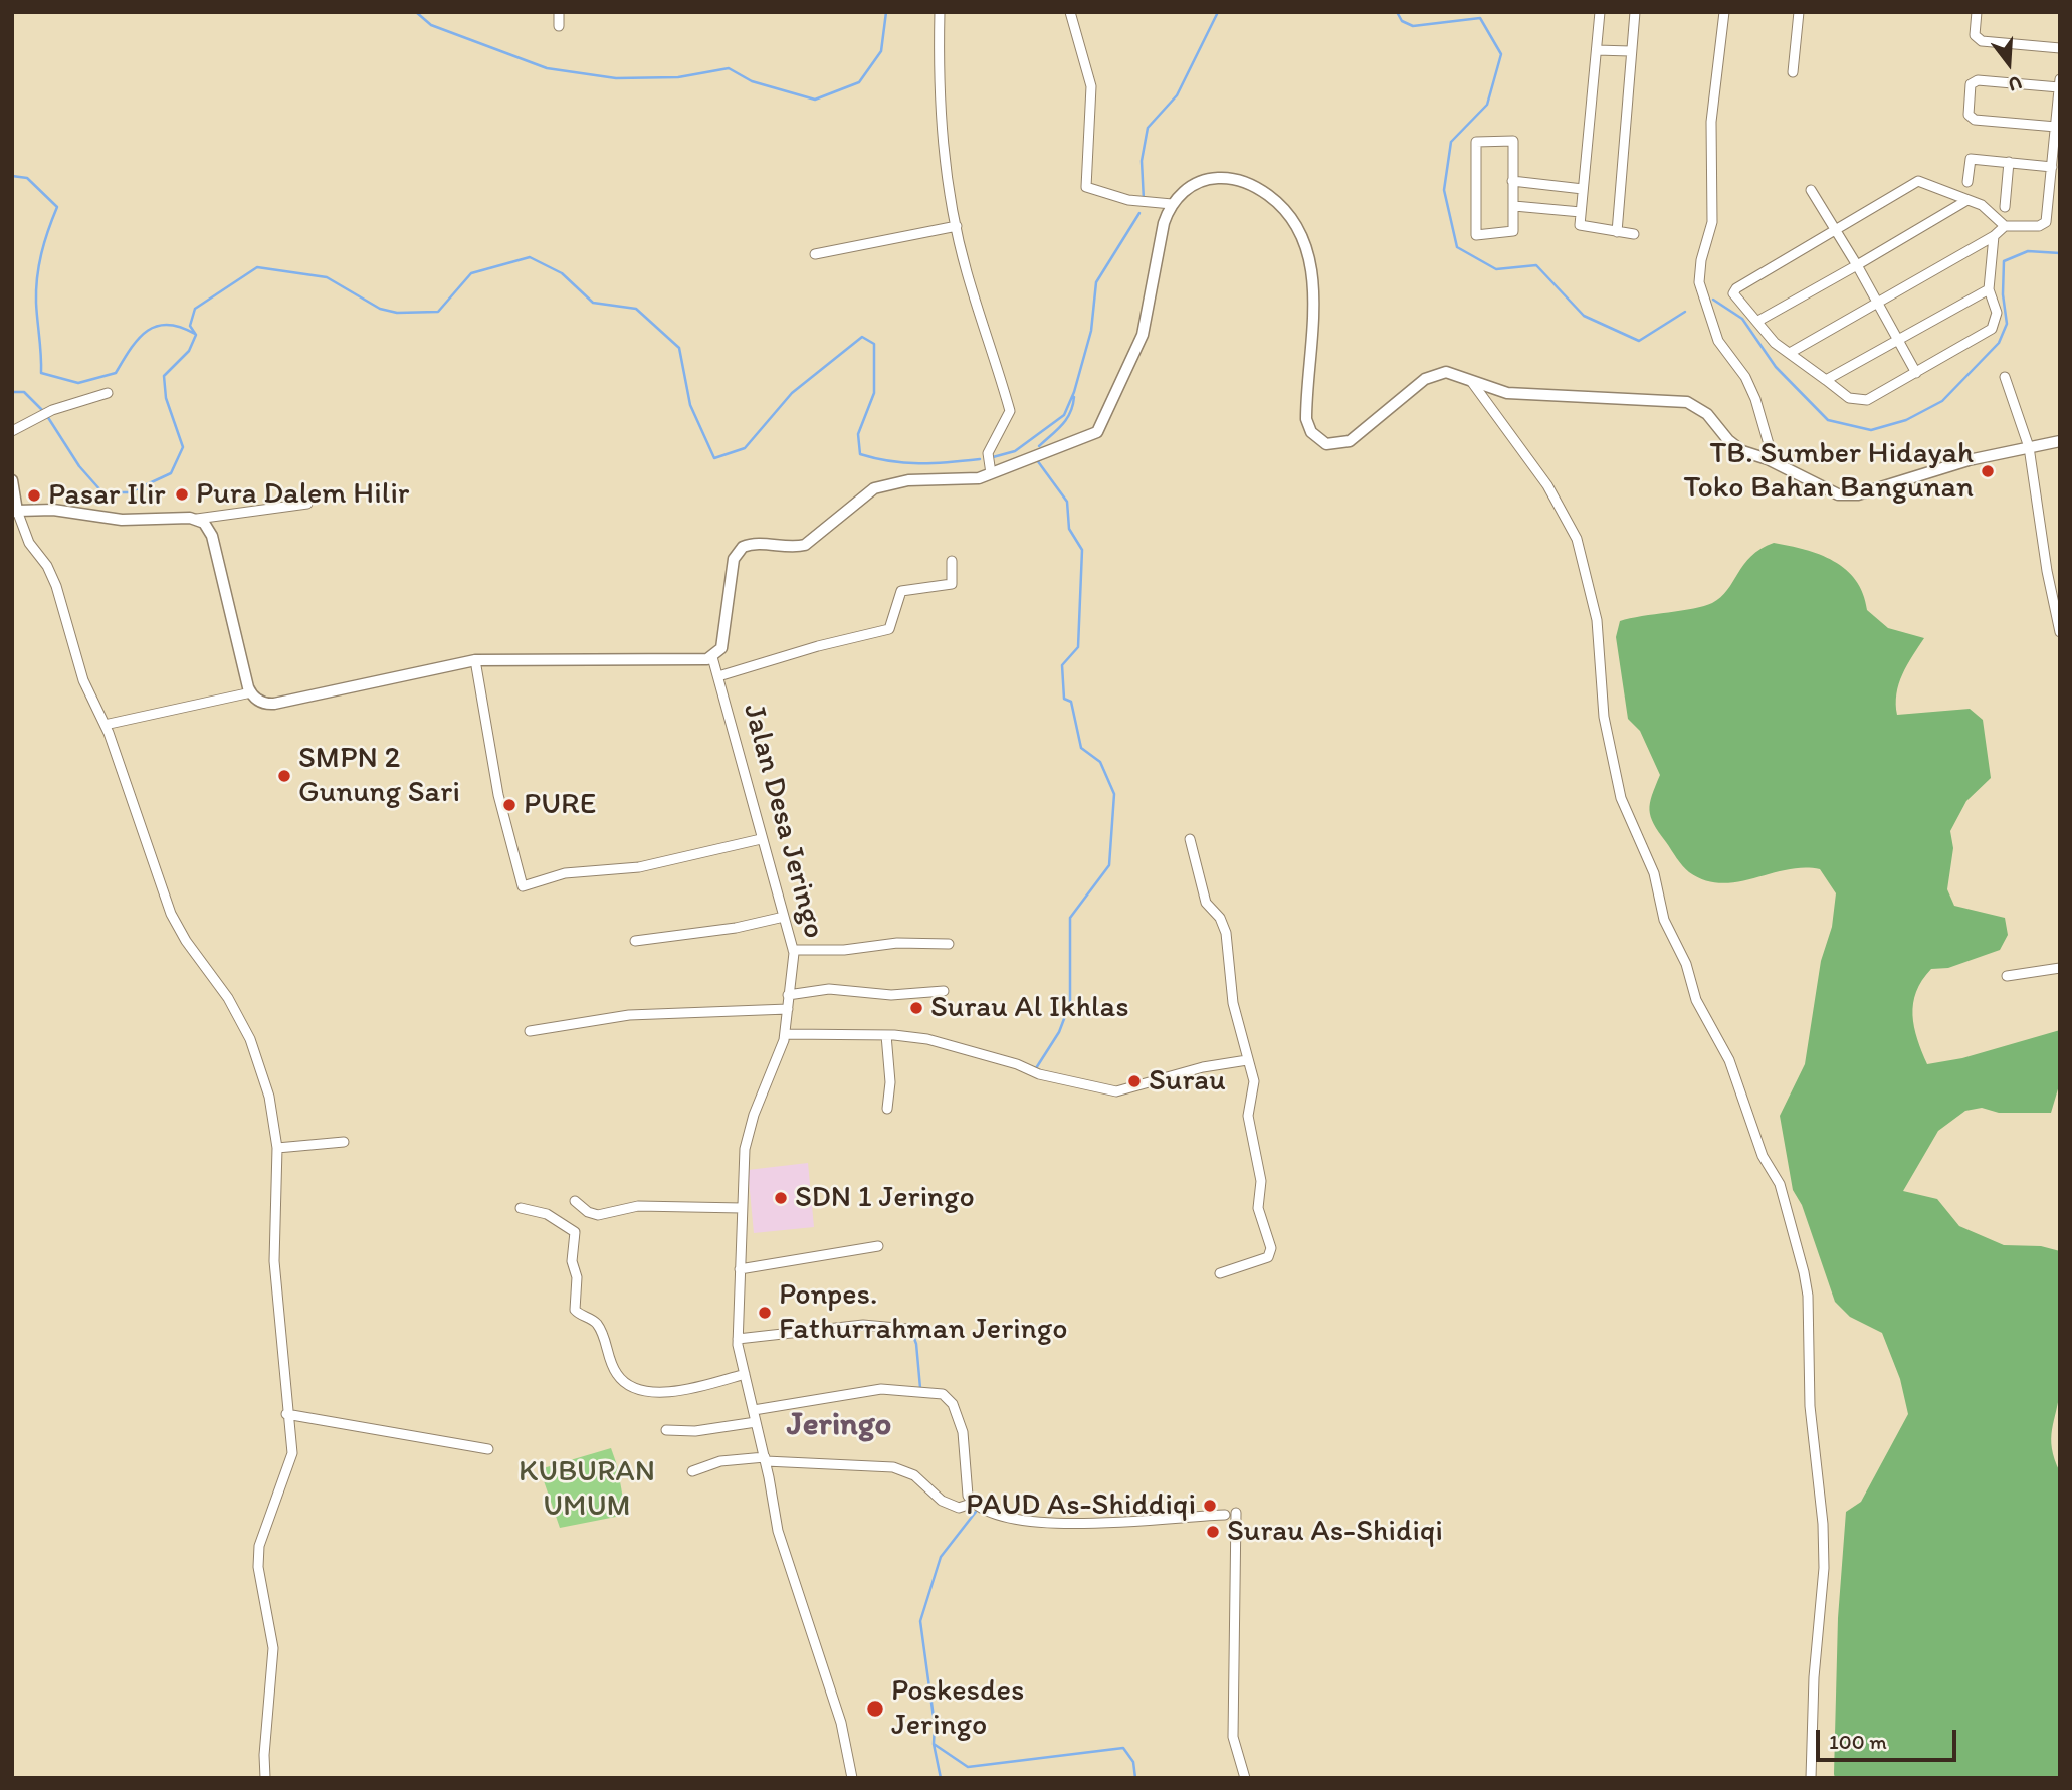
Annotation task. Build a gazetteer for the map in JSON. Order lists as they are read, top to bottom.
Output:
{
  "streets": {
    "street": ["Jalan Desa Jeringo"]
  },
  "districts": ["Jeringo"],
  "parks": ["KUBURAN UMUM"],
  "places": [
    "TB. Sumber Hidayah Toko Bahan Bangunan",
    "Pura Dalem Hilir",
    "Pasar Ilir",
    "SMPN 2 Gunung Sari",
    "PURE",
    "Surau Al Ikhlas",
    "Surau",
    "SDN 1 Jeringo",
    "Ponpes. Fathurrahman Jeringo",
    "PAUD As-Shiddiqi",
    "Surau As-Shidiqi",
    "Poskesdes Jeringo"
  ],
  "scale_bar": "100 m",
  "north": "bottom"
}
